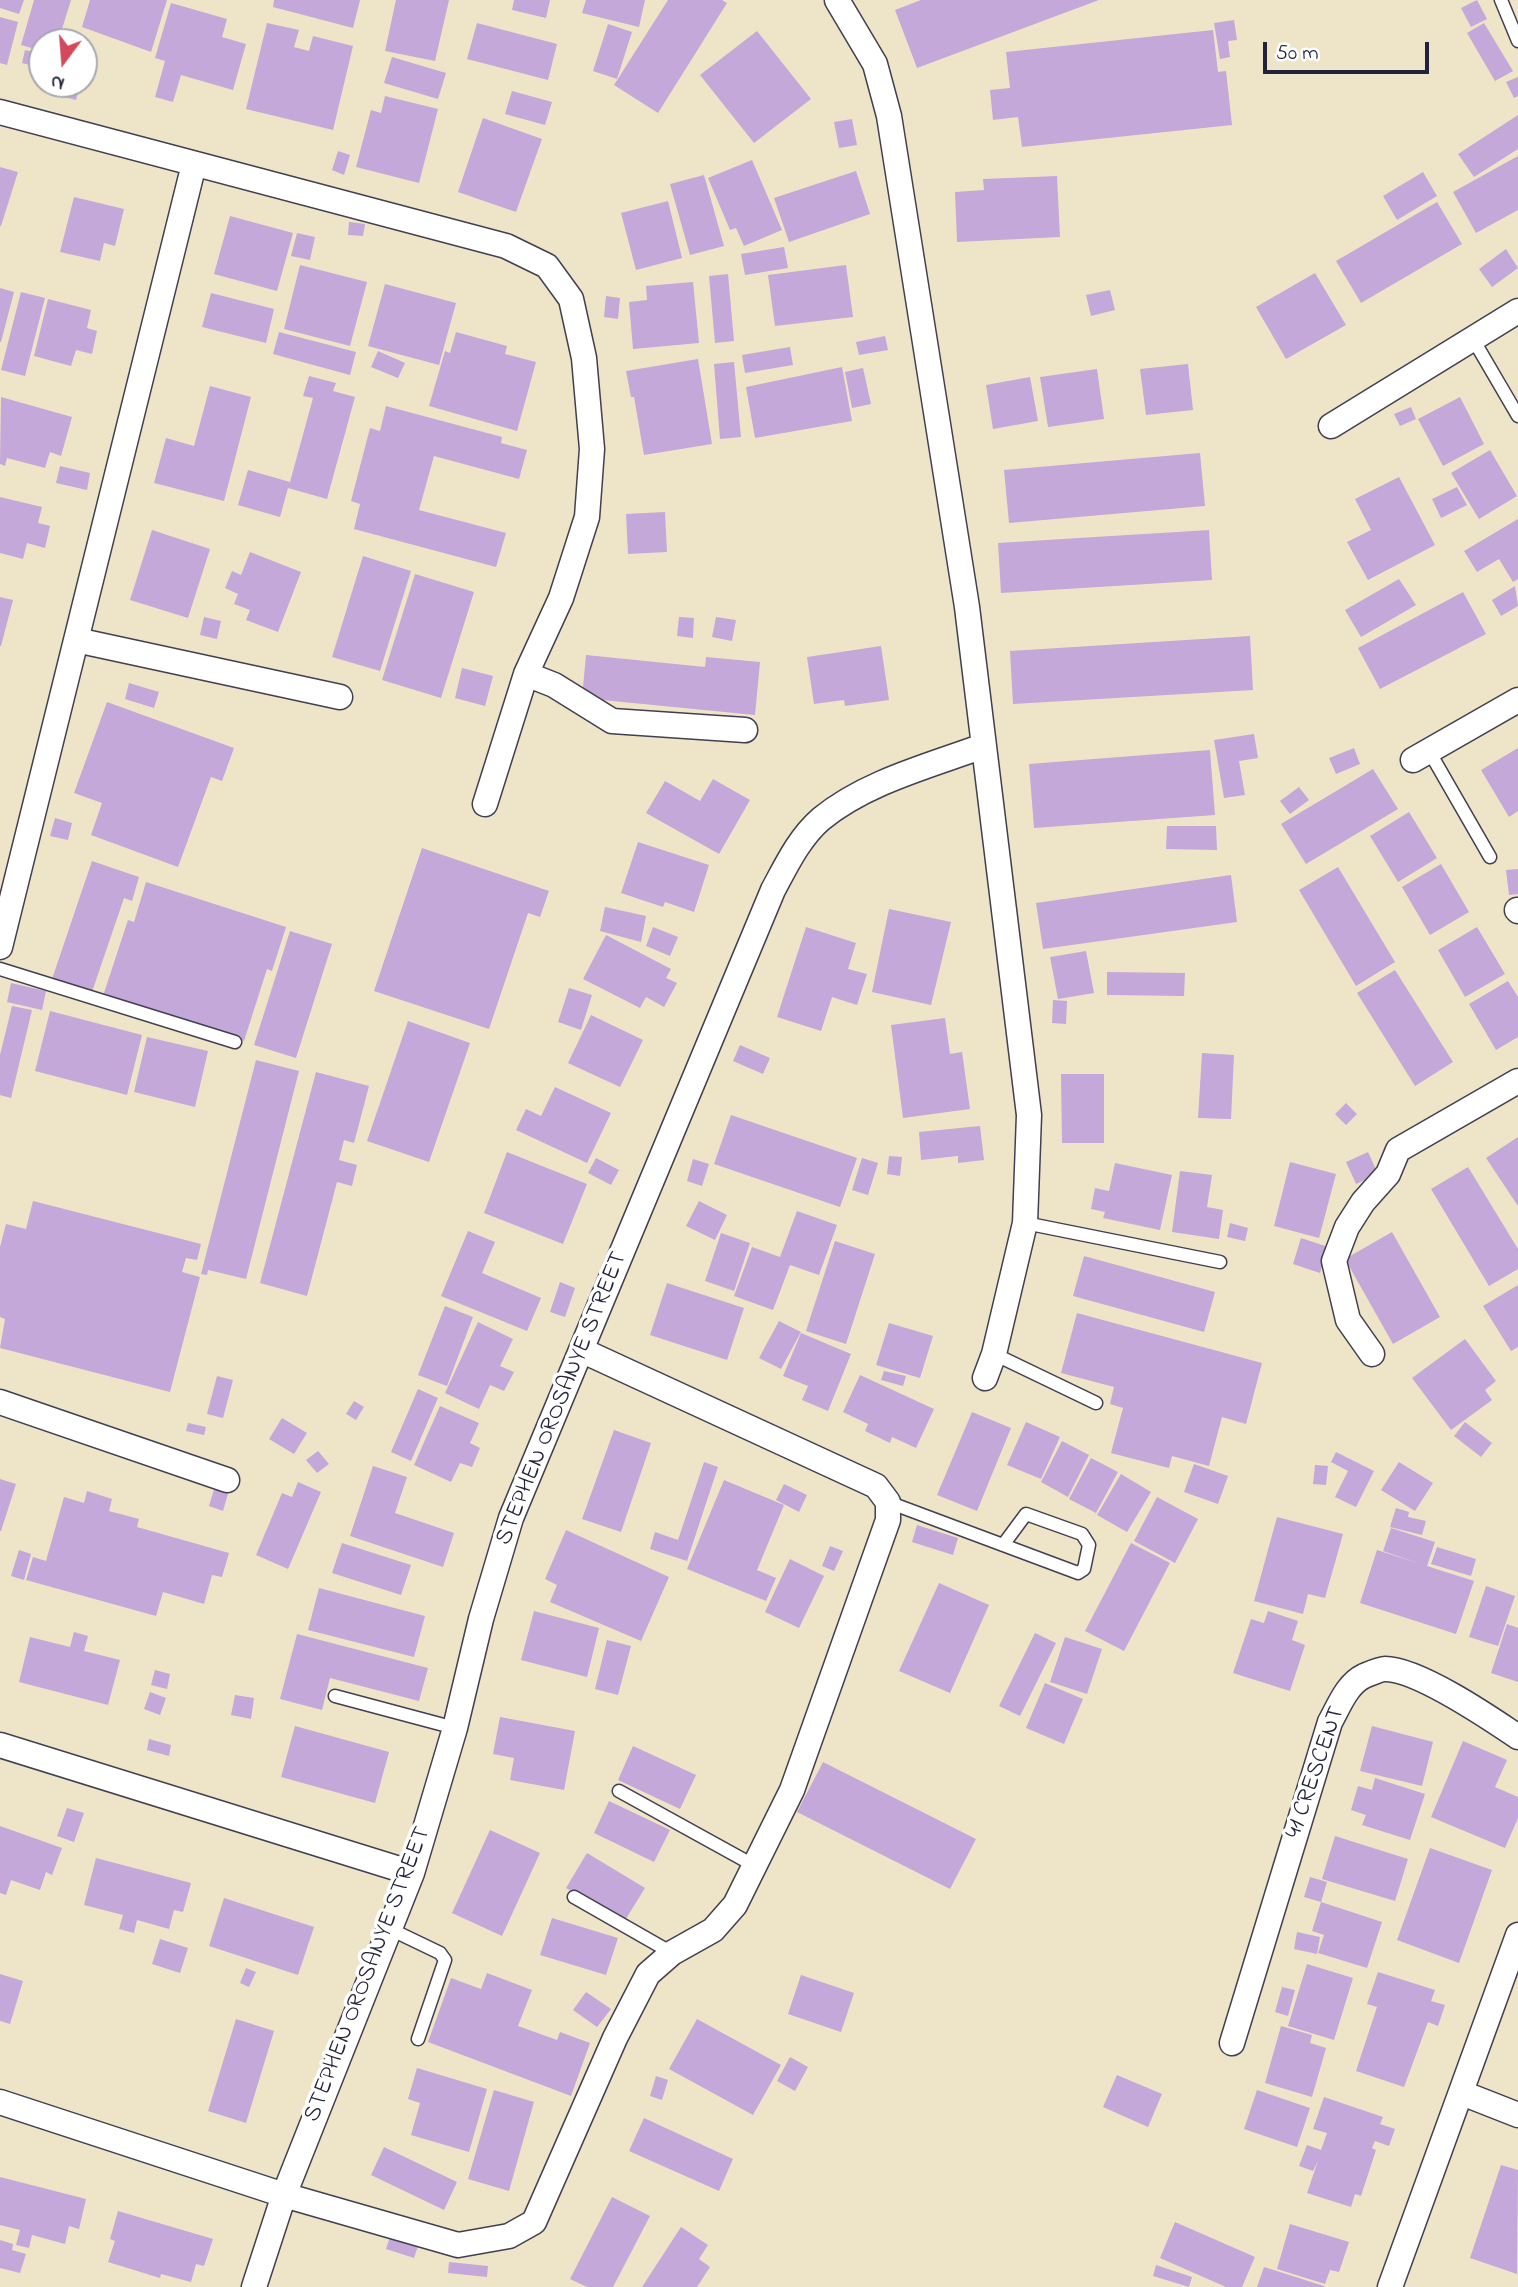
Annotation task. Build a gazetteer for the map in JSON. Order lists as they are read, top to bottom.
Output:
{
  "streets": {
    "street": ["STEPHEN OROSANYE STREET", "41 CRESCENT"]
  },
  "scale_bar": "50 m",
  "north": "bottom"
}
